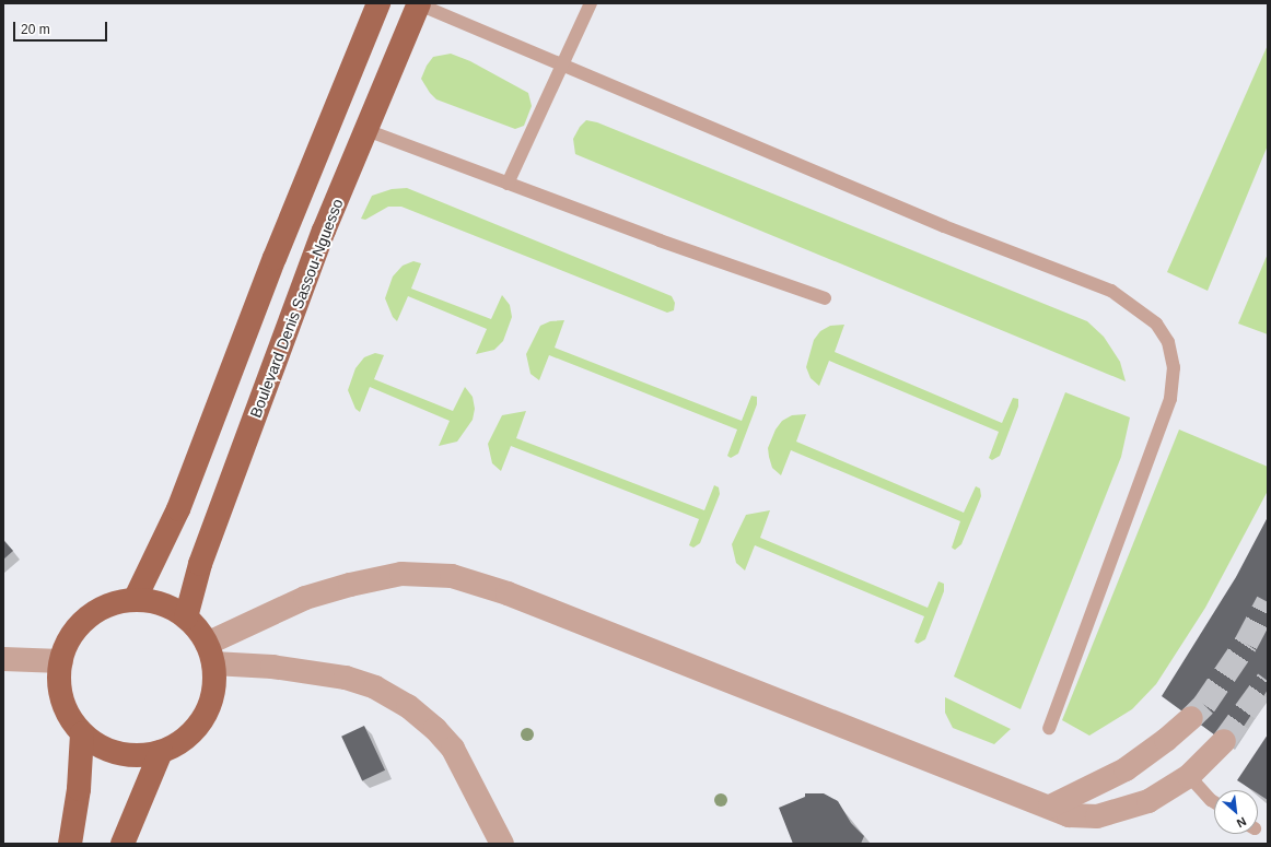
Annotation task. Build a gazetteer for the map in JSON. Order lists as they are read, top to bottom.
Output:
{
  "streets": {
    "main road": ["Boulevard Denis Sassou-Nguesso"]
  },
  "scale_bar": "20 m",
  "north": "bottom right"
}
